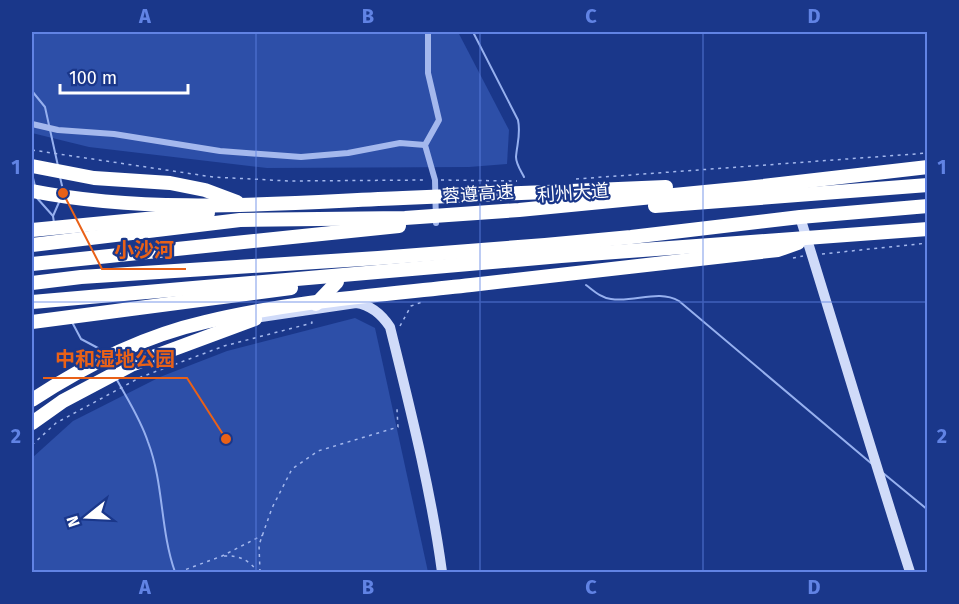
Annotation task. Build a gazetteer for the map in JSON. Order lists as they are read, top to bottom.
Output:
{
  "streets": {
    "highway": ["利州大道", "蓉遵高速"]
  },
  "places": ["小沙河", "中和湿地公园"],
  "scale_bar": "100 m",
  "north": "left",
  "grid": {
    "columns": [
      "A",
      "B",
      "C",
      "D"
    ],
    "rows": ["1", "2"]
  }
}
